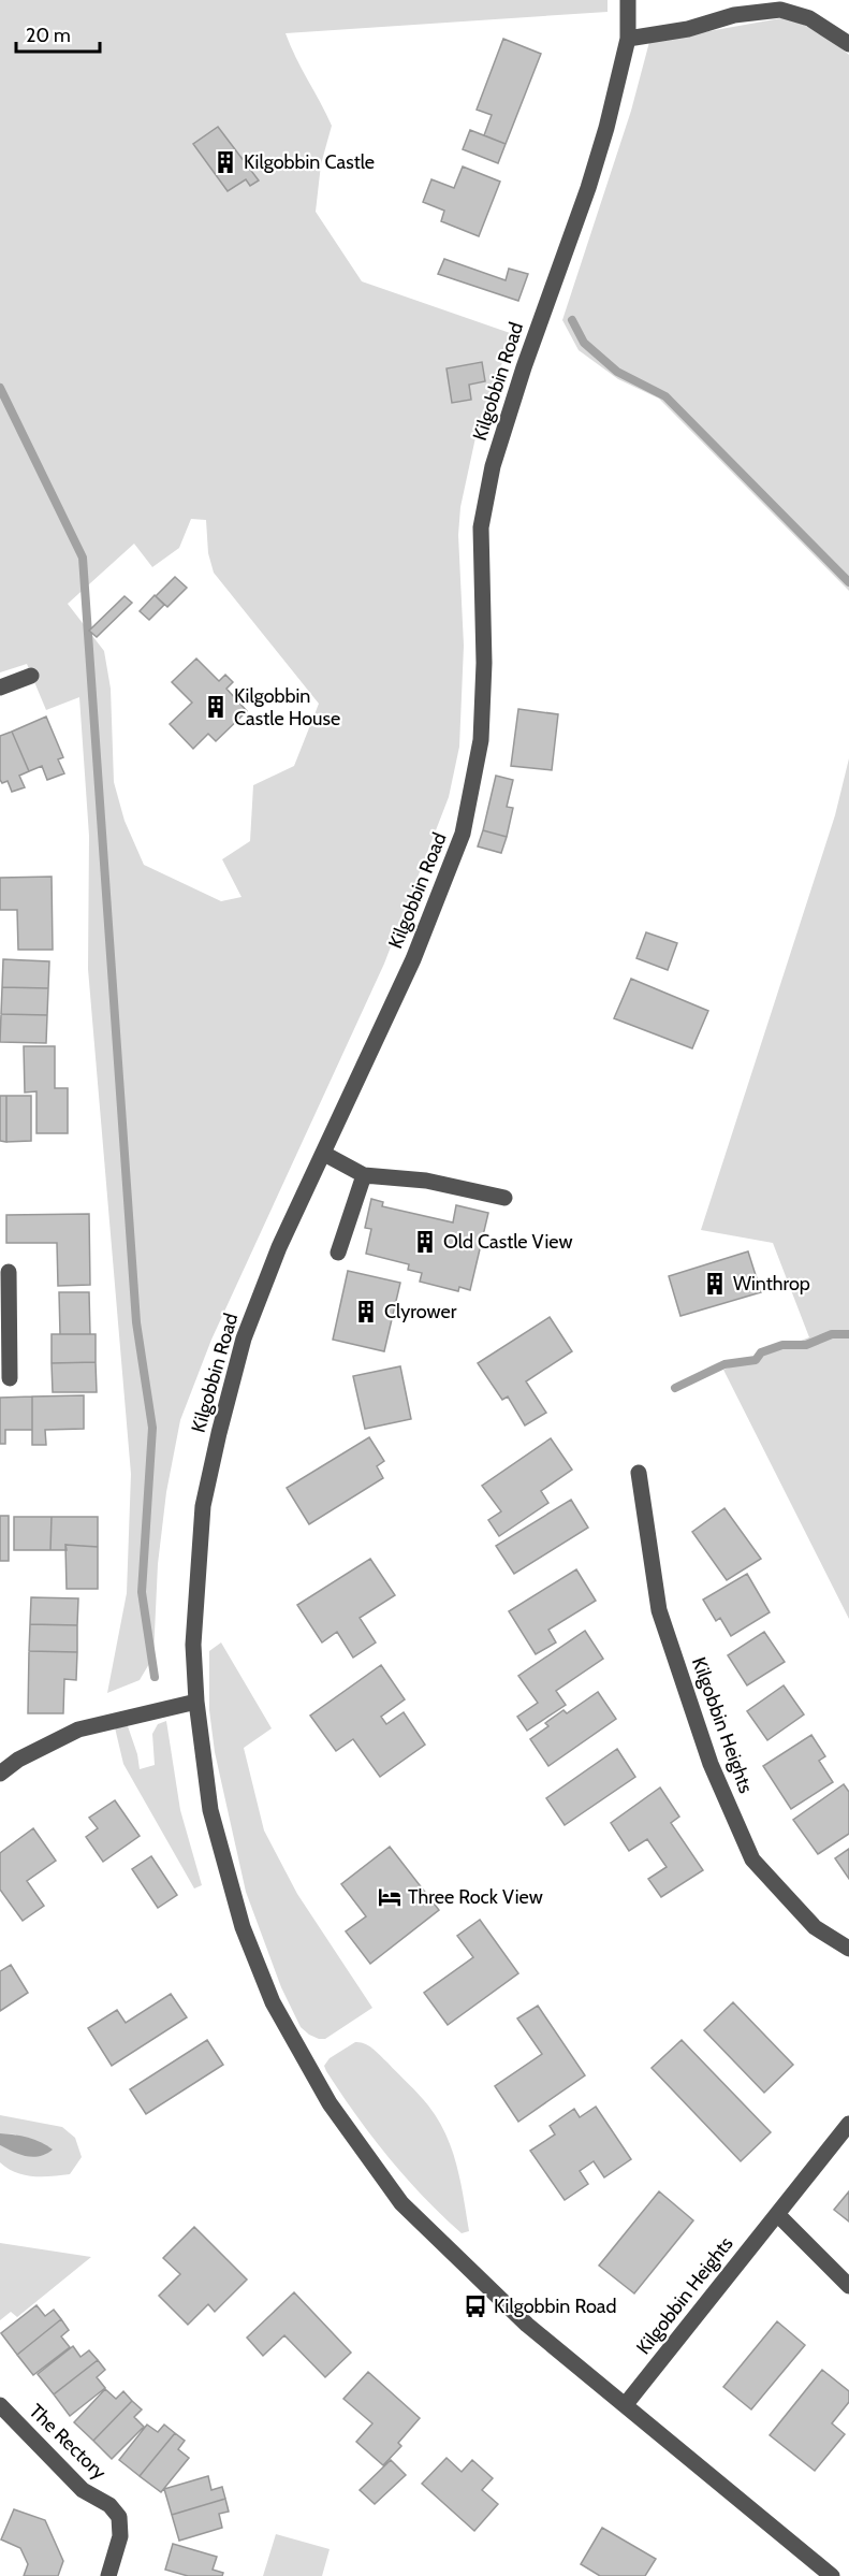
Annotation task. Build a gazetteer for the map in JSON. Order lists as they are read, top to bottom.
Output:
{
  "streets": {
    "street": ["Kilgobbin Road", "Kilgobbin Heights", "The Rectory"]
  },
  "crossings": [
    ["Kilgobbin Road", "Kilgobbin Heights"]
  ],
  "places": {
    "building": [
      "Kilgobbin Castle",
      "Kilgobbin Castle House",
      "Old Castle View",
      "Winthrop",
      "Clyrower"
    ],
    "hotel": ["Three Rock View"],
    "bus stop": ["Kilgobbin Road"]
  },
  "scale_bar": "20 m"
}
